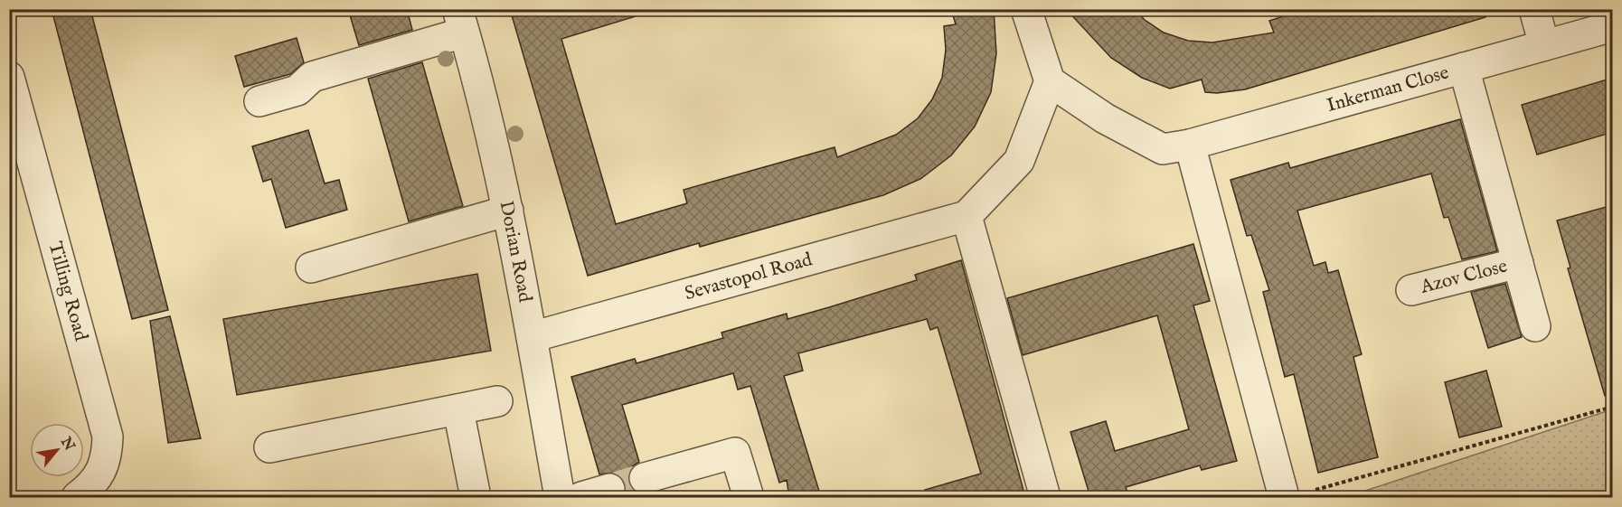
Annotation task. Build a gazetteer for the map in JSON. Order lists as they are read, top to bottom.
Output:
{
  "streets": {
    "street": [
      "Inkerman Close",
      "Dorian Road",
      "Sevastopol Road",
      "Azov Close",
      "Tilling Road"
    ]
  },
  "crossings": [
    ["Dorian Road", "Sevastopol Road"]
  ],
  "north": "top right"
}
